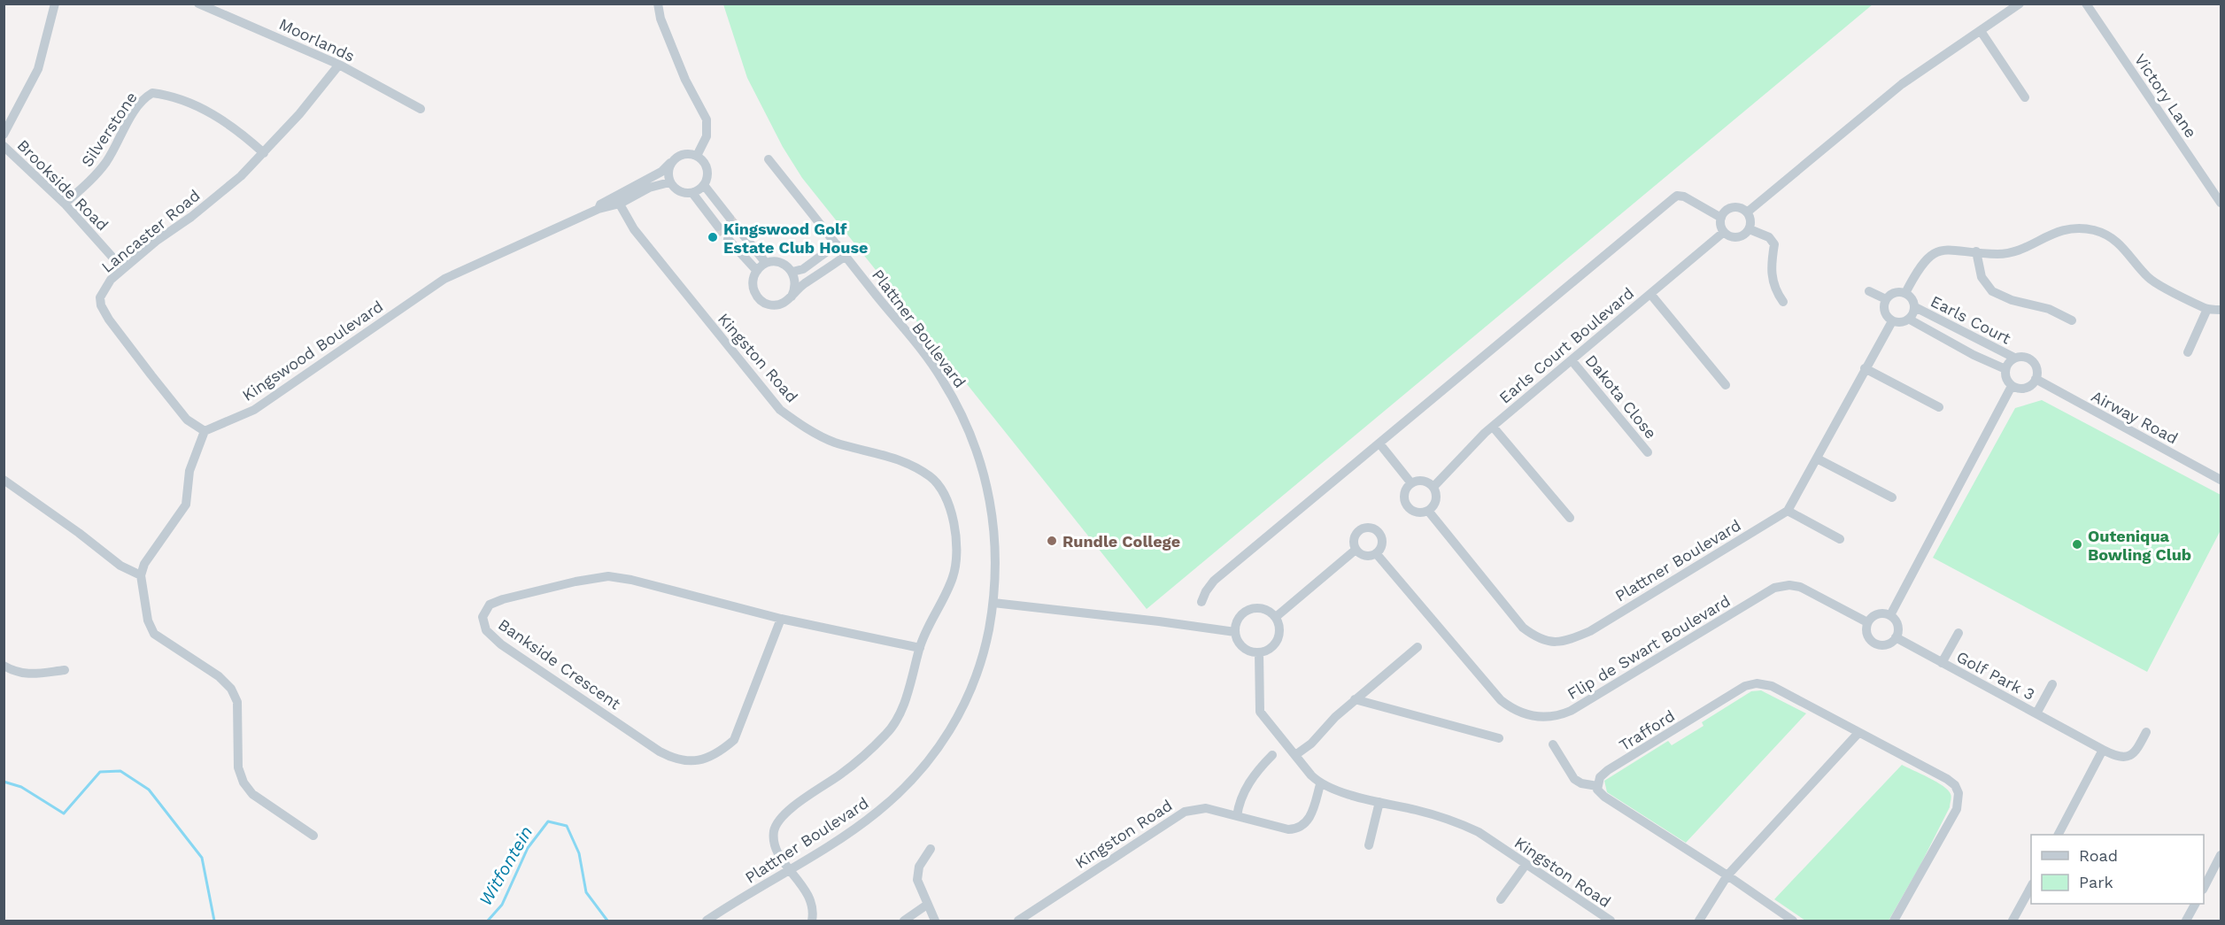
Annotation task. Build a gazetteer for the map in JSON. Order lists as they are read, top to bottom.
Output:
{
  "streets": {
    "street": [
      "Moorlands",
      "Victory Lane",
      "Silverstone",
      "Brookside Road",
      "Lancaster Road",
      "Earls Court",
      "Plattner Boulevard",
      "Earls Court Boulevard",
      "Kingswood Boulevard",
      "Kingston Road",
      "Dakota Close",
      "Airway Road",
      "Flip de Swart Boulevard",
      "Bankside Crescent",
      "Golf Park 3",
      "Trafford"
    ]
  },
  "crossings": [
    ["Moorlands", "Lancaster Road"],
    ["Silverstone", "Brookside Road"],
    ["Silverstone", "Lancaster Road"],
    ["Brookside Road", "Lancaster Road"],
    ["Lancaster Road", "Kingswood Boulevard"],
    ["Earls Court", "Plattner Boulevard"],
    ["Earls Court", "Airway Road"],
    ["Plattner Boulevard", "Earls Court Boulevard"],
    ["Earls Court Boulevard", "Dakota Close"],
    ["Kingswood Boulevard", "Kingston Road"],
    ["Kingston Road", "Bankside Crescent"],
    ["Flip de Swart Boulevard", "Golf Park 3"]
  ],
  "water": ["Witfontein"],
  "places": ["Kingswood Golf Estate Club House", "Rundle College", "Outeniqua Bowling Club"],
  "legend": ["Road", "Park"]
}
